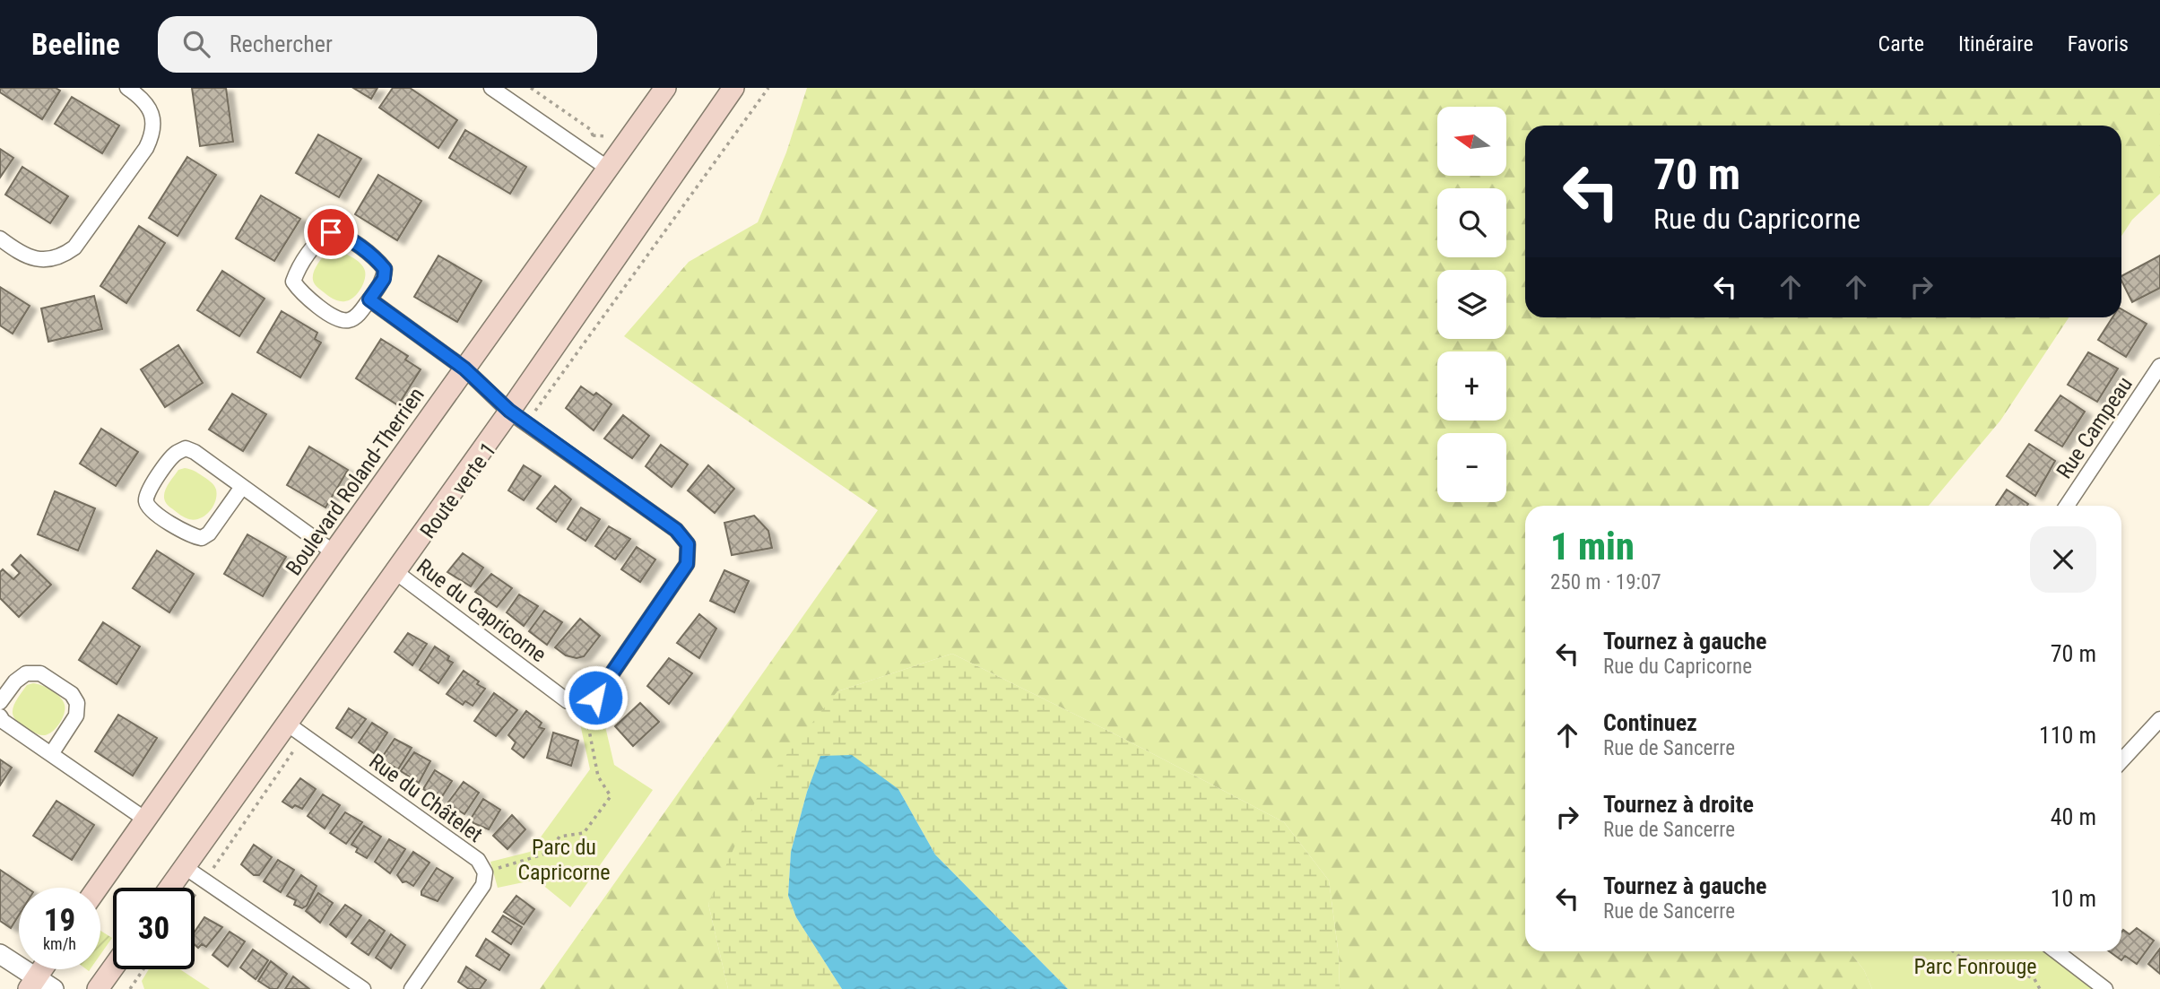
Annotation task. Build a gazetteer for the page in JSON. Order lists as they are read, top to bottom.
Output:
{
  "streets": {
    "main road": ["Boulevard Roland-Therrien"],
    "street": ["Rue Campeau", "Rue du Capricorne", "Rue du Châtelet"]
  },
  "parks": ["Parc du Capricorne", "Parc Fonrouge"],
  "north": "left",
  "page": {
    "header": "Beeline",
    "search": "Rechercher",
    "nav": ["Carte", "Itinéraire", "Favoris"],
    "map_buttons": ["+", "−"],
    "turn": ["70 m", "Rue du Capricorne"],
    "heading": ["1 min", "250 m · 19:07"],
    "list": [
      {
        "name": "Tournez à gauche",
        "note": "Rue du Capricorne",
        "value": "70 m"
      },
      {
        "name": "Continuez",
        "note": "Rue de Sancerre",
        "value": "110 m"
      },
      {
        "name": "Tournez à droite",
        "note": "Rue de Sancerre",
        "value": "40 m"
      },
      {
        "name": "Tournez à gauche",
        "note": "Rue de Sancerre",
        "value": "10 m"
      }
    ],
    "speed": "19 km/h",
    "limit": "30"
  }
}
